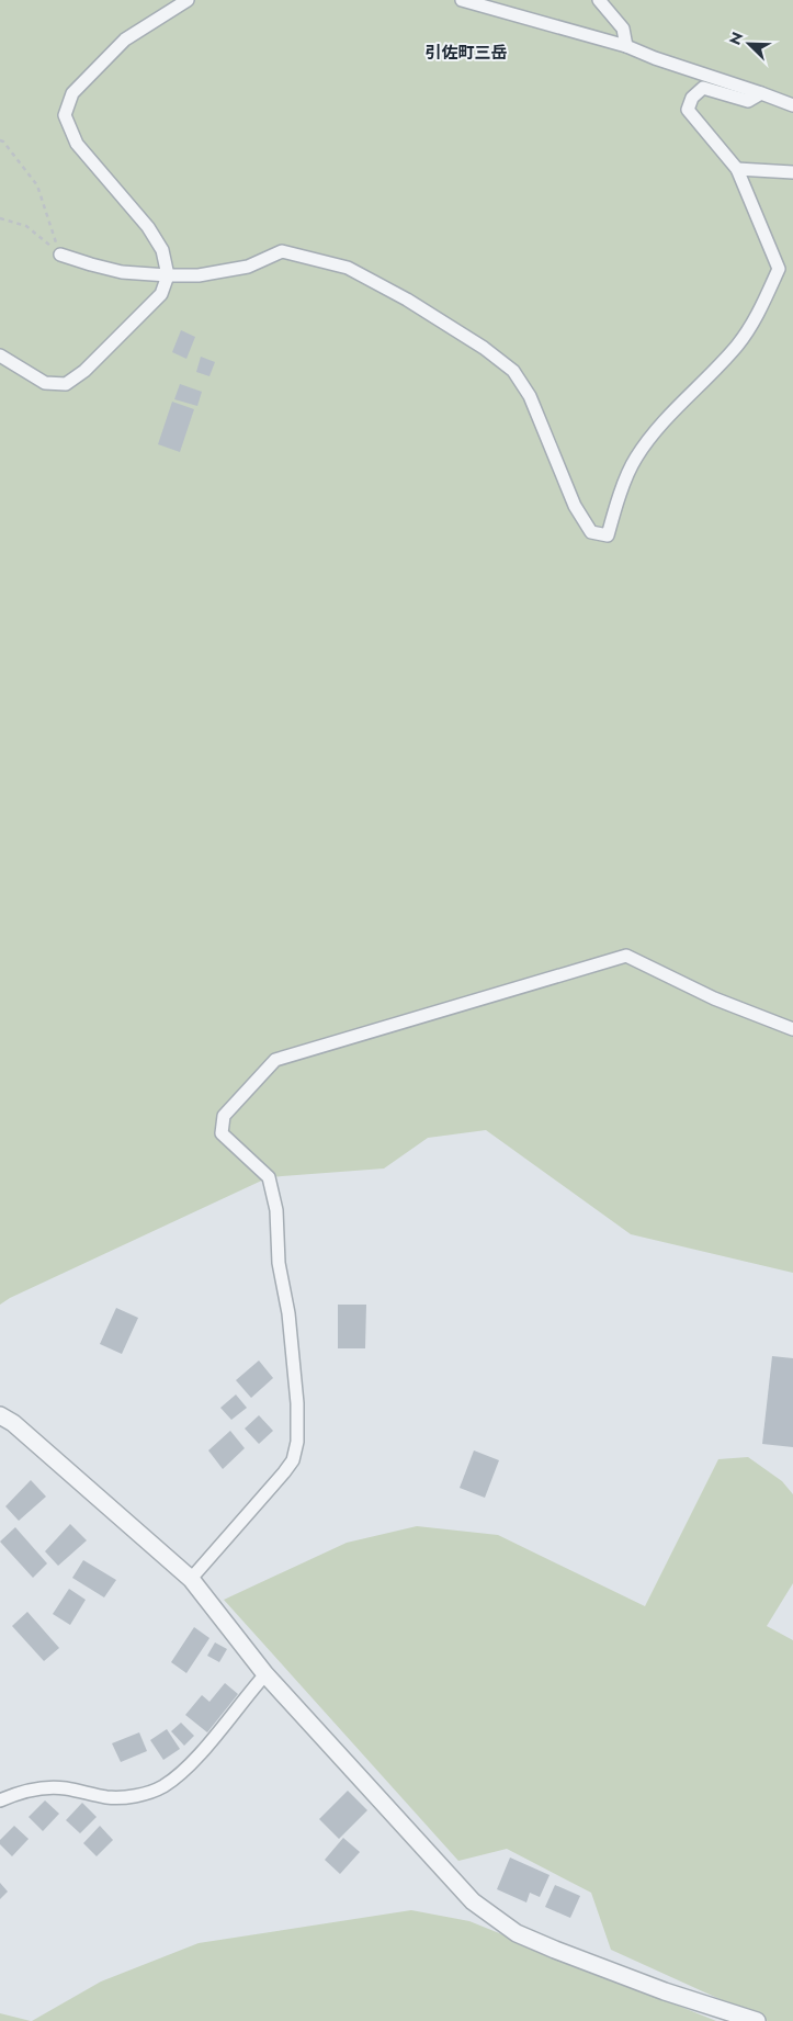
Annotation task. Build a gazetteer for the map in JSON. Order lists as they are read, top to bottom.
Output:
{
  "districts": ["引佐町三岳"],
  "north": "top left"
}
